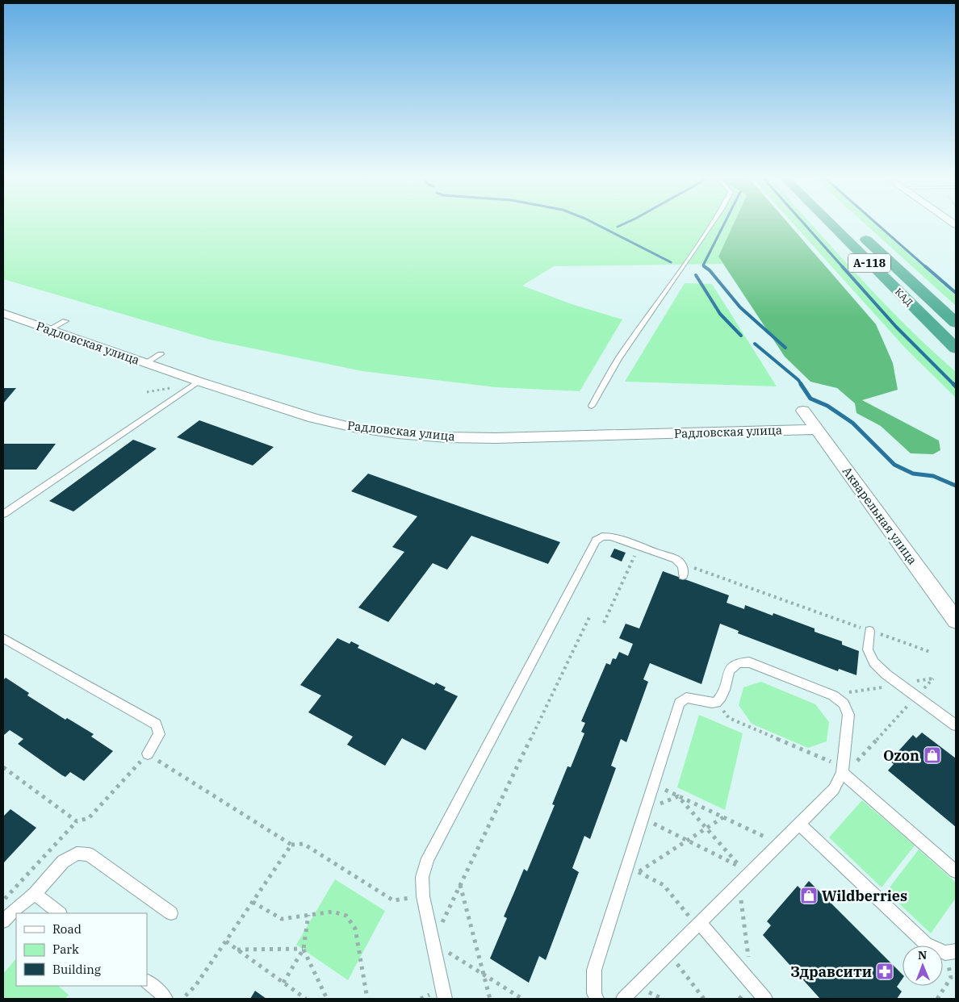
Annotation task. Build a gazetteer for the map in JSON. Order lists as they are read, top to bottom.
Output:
{
  "streets": {
    "highway": ["А-118", "КАД"],
    "street": ["Радловская улица", "Акварельная улица"]
  },
  "crossings": [
    ["Радловская улица", "Акварельная улица"]
  ],
  "places": {
    "shop": ["Ozon", "Wildberries"],
    "pharmacy": ["Здравсити"]
  },
  "legend": ["Road", "Park", "Building"],
  "north": "top"
}
